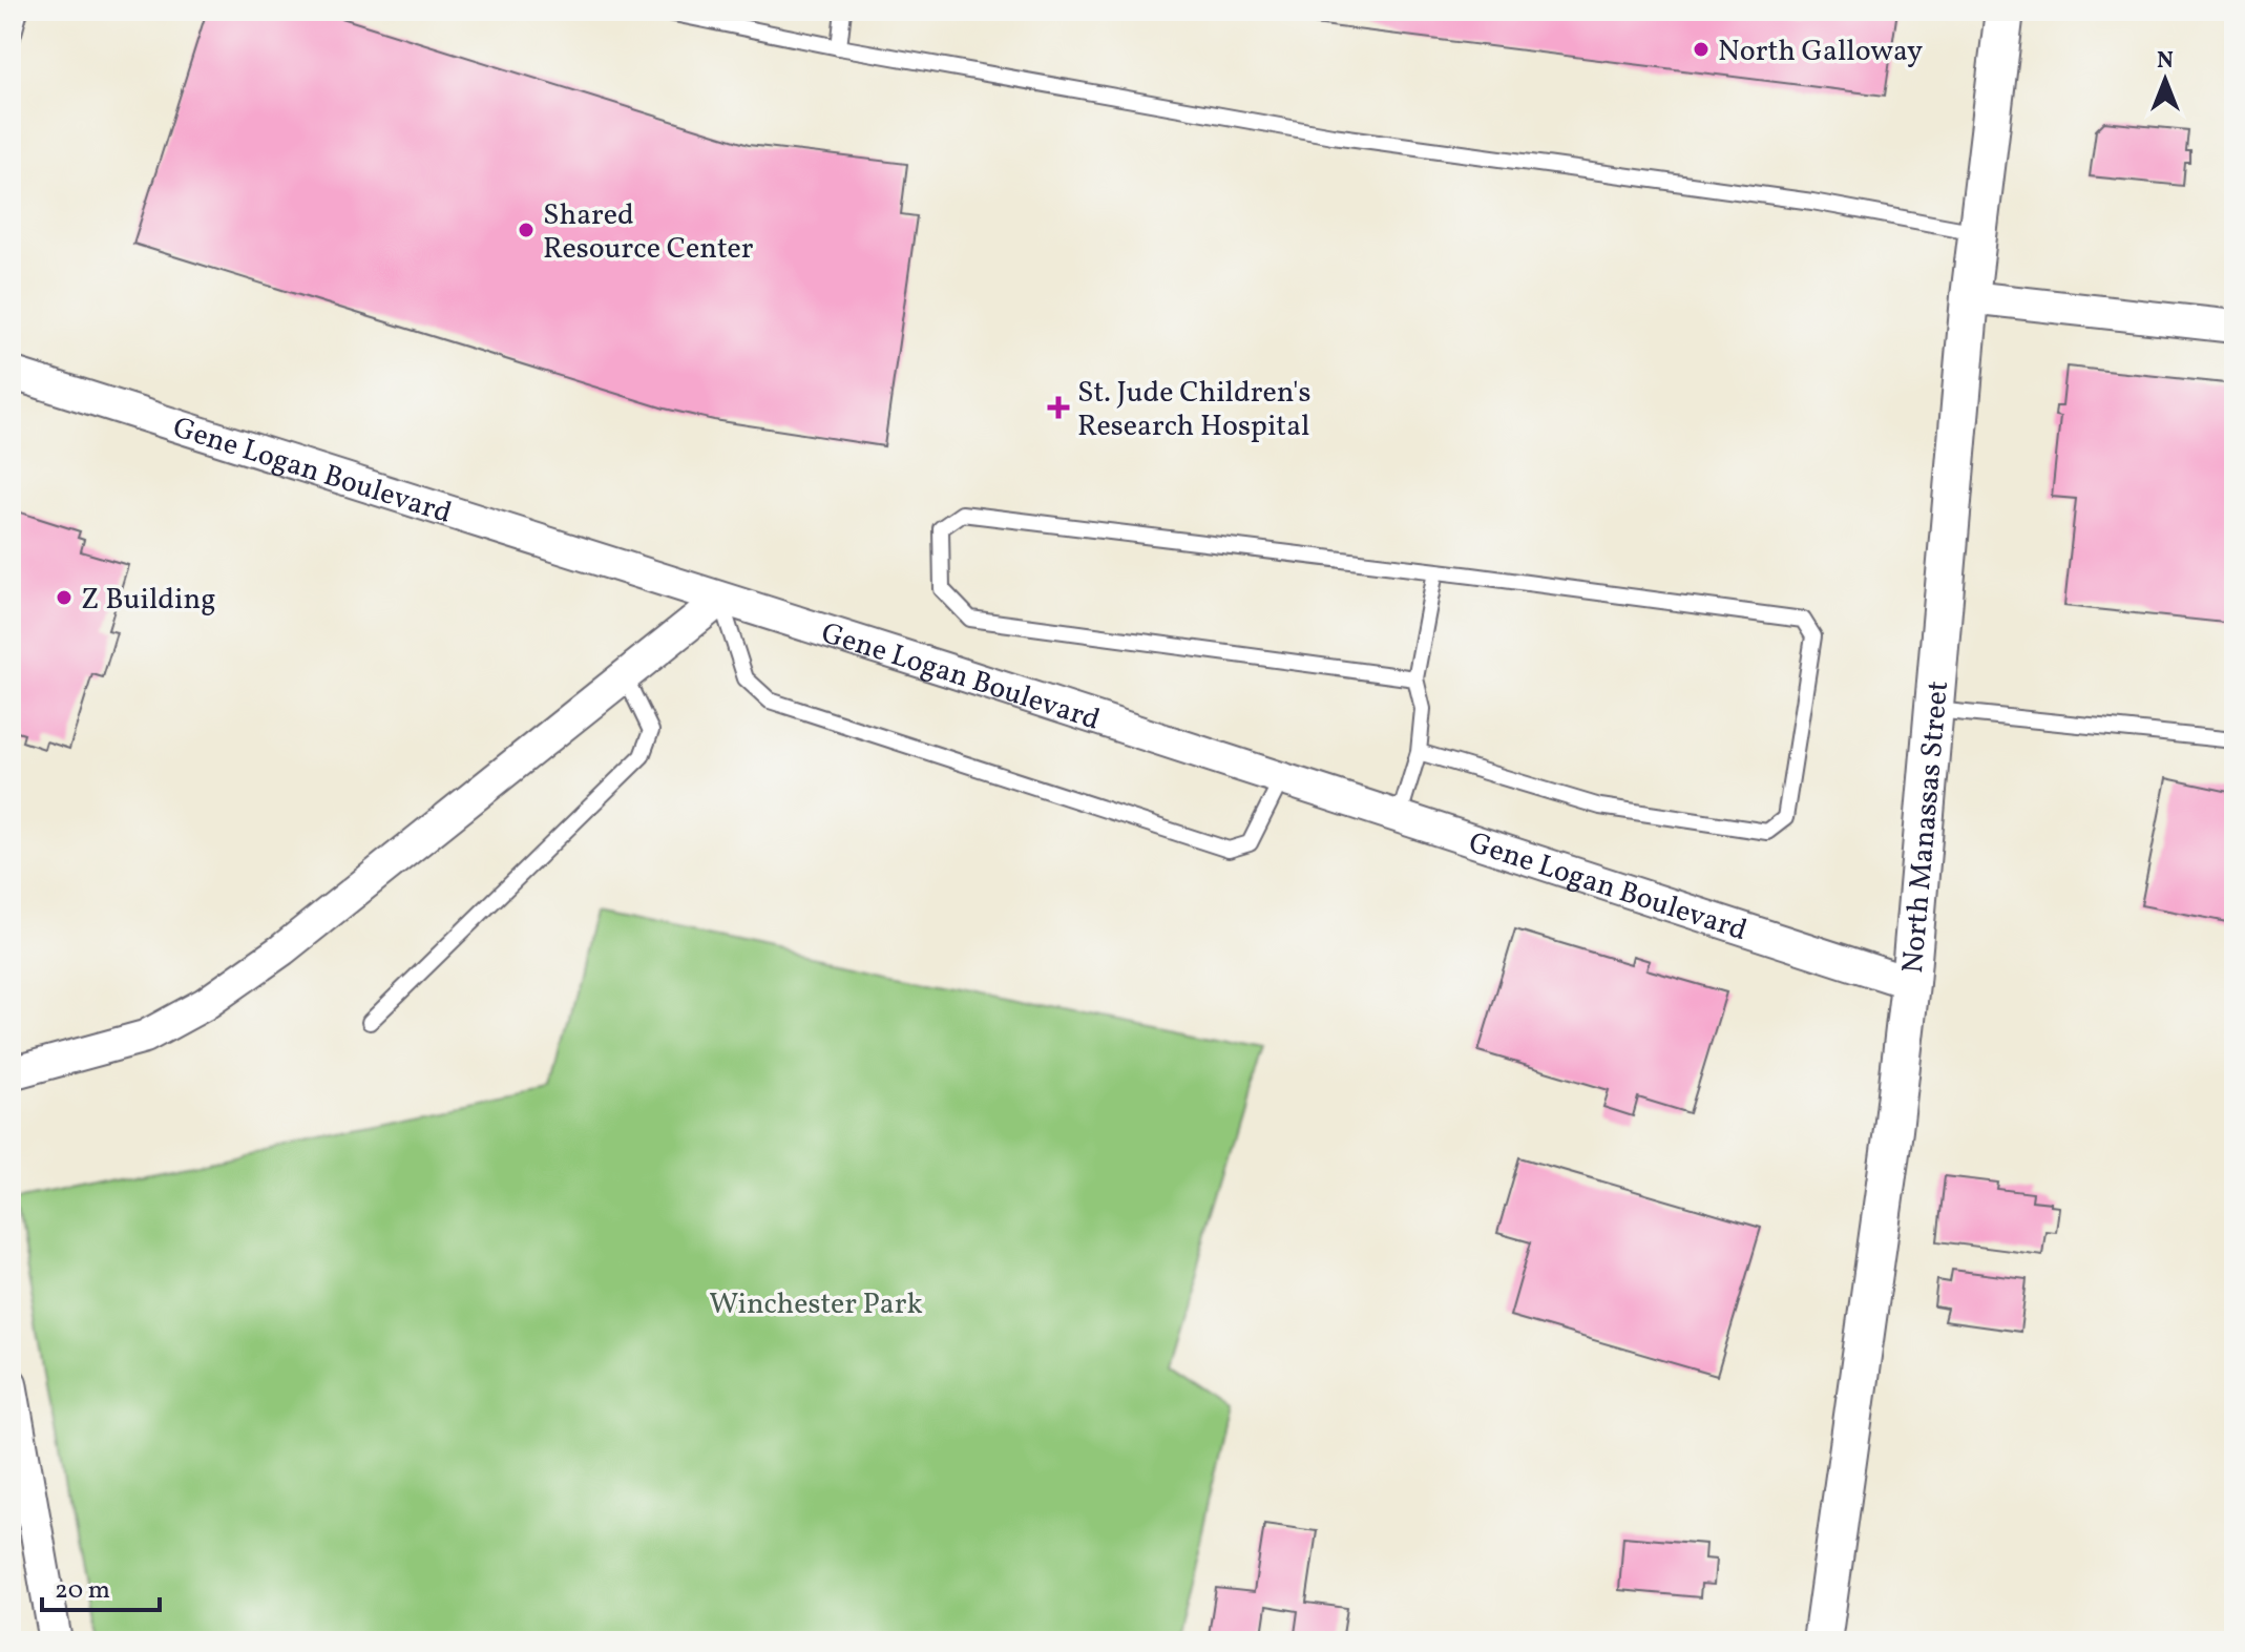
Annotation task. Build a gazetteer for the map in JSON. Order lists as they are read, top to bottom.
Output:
{
  "streets": {
    "street": ["Gene Logan Boulevard", "North Manassas Street"]
  },
  "crossings": [
    ["Gene Logan Boulevard", "North Manassas Street"]
  ],
  "parks": ["Winchester Park"],
  "places": {
    "other": ["North Galloway", "Shared Resource Center", "Z Building"],
    "health": ["St. Jude Children's Research Hospital"]
  },
  "scale_bar": "20 m",
  "north": "top"
}
